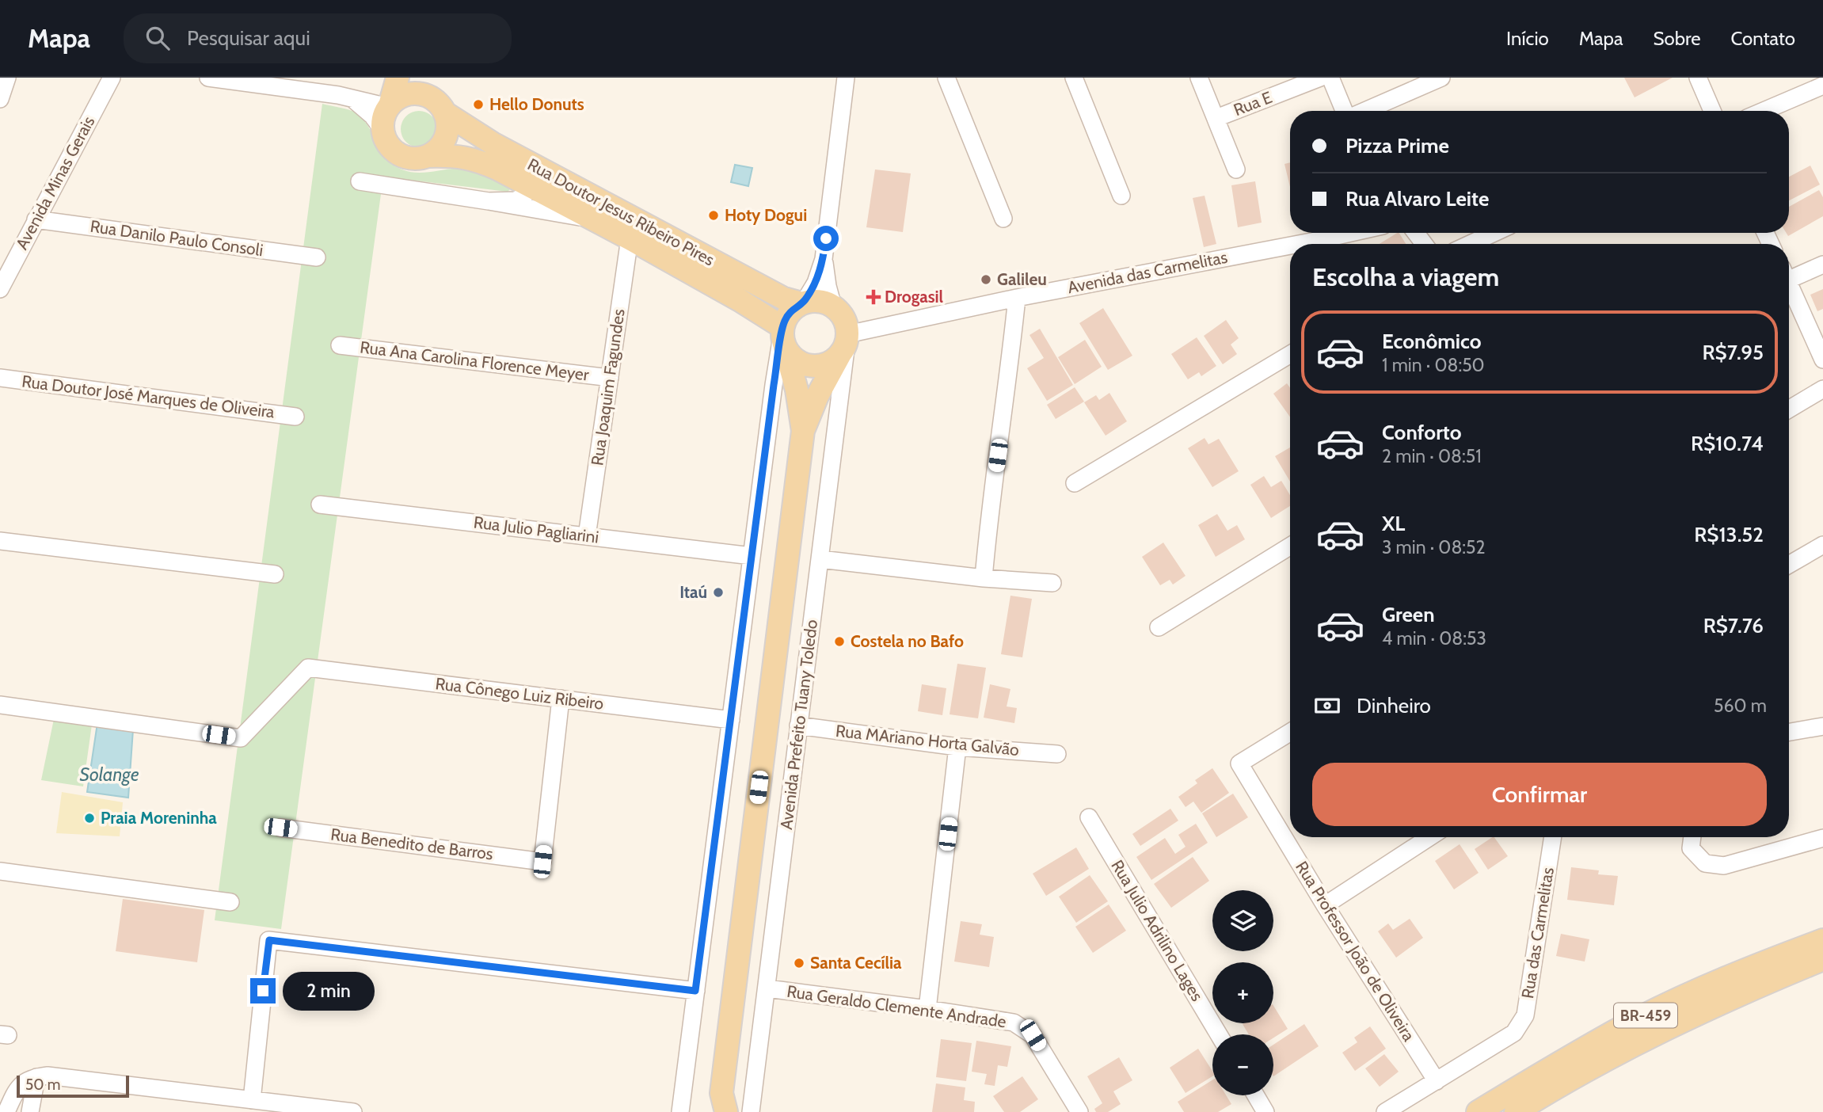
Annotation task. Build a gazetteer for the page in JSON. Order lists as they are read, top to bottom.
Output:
{
  "streets": {
    "main road": ["Rua Doutor Jesus Ribeiro Pires", "Avenida Prefeito Tuany Toledo", "BR-459"],
    "street": [
      "Rua E",
      "Avenida Minas Gerais",
      "Rua Danilo Paulo Consoli",
      "Avenida das Carmelitas",
      "Rua Ana Carolina Florence Meyer",
      "Rua Joaquim Fagundes",
      "Rua Doutor José Marques de Oliveira",
      "Rua Julio Pagliarini",
      "Rua Cônego Luiz Ribeiro",
      "Rua MAriano Horta Galvão",
      "Rua Benedito de Barros",
      "Rua Julio Adrilino Lages",
      "Rua das Carmelitas",
      "Rua Professor João de Oliveira",
      "Rua Geraldo Clemente Andrade"
    ]
  },
  "crossings": [
    ["Avenida Minas Gerais", "Rua Danilo Paulo Consoli"],
    ["Rua Doutor Jesus Ribeiro Pires", "Avenida das Carmelitas"],
    ["Rua Doutor Jesus Ribeiro Pires", "Rua Joaquim Fagundes"],
    ["Rua Doutor Jesus Ribeiro Pires", "Avenida Prefeito Tuany Toledo"],
    ["Avenida das Carmelitas", "Avenida Prefeito Tuany Toledo"],
    ["Rua Ana Carolina Florence Meyer", "Rua Joaquim Fagundes"],
    ["Rua Joaquim Fagundes", "Rua Julio Pagliarini"],
    ["Rua Cônego Luiz Ribeiro", "Rua Benedito de Barros"],
    ["Avenida Prefeito Tuany Toledo", "Rua MAriano Horta Galvão"],
    ["Avenida Prefeito Tuany Toledo", "Rua Geraldo Clemente Andrade"],
    ["Rua das Carmelitas", "Rua Professor João de Oliveira"]
  ],
  "water": ["Solange"],
  "places": {
    "other": [
      "Hello Donuts",
      "Hoty Dogui",
      "Galileu",
      "Itaú",
      "Costela no Bafo",
      "Praia Moreninha",
      "Santa Cecília"
    ],
    "health": ["Drogasil"]
  },
  "scale_bar": "50 m",
  "page": {
    "header": "Mapa",
    "search": "Pesquisar aqui",
    "nav": [
      "Início",
      "Mapa",
      "Sobre",
      "Contato"
    ],
    "banner": ["Pizza Prime", "Rua Alvaro Leite"],
    "heading": "Escolha a viagem",
    "list": [
      {
        "name": "Econômico",
        "note": "1 min · 08:50",
        "value": "R$7.95"
      },
      {
        "name": "Conforto",
        "note": "2 min · 08:51",
        "value": "R$10.74"
      },
      {
        "name": "XL",
        "note": "3 min · 08:52",
        "value": "R$13.52"
      },
      {
        "name": "Green",
        "note": "4 min · 08:53",
        "value": "R$7.76"
      }
    ],
    "pay": ["Dinheiro", "560 m"],
    "buttons": "Confirmar",
    "map_buttons": ["+", "−"],
    "bubble": "2 min",
    "scale": "50 m"
  }
}
